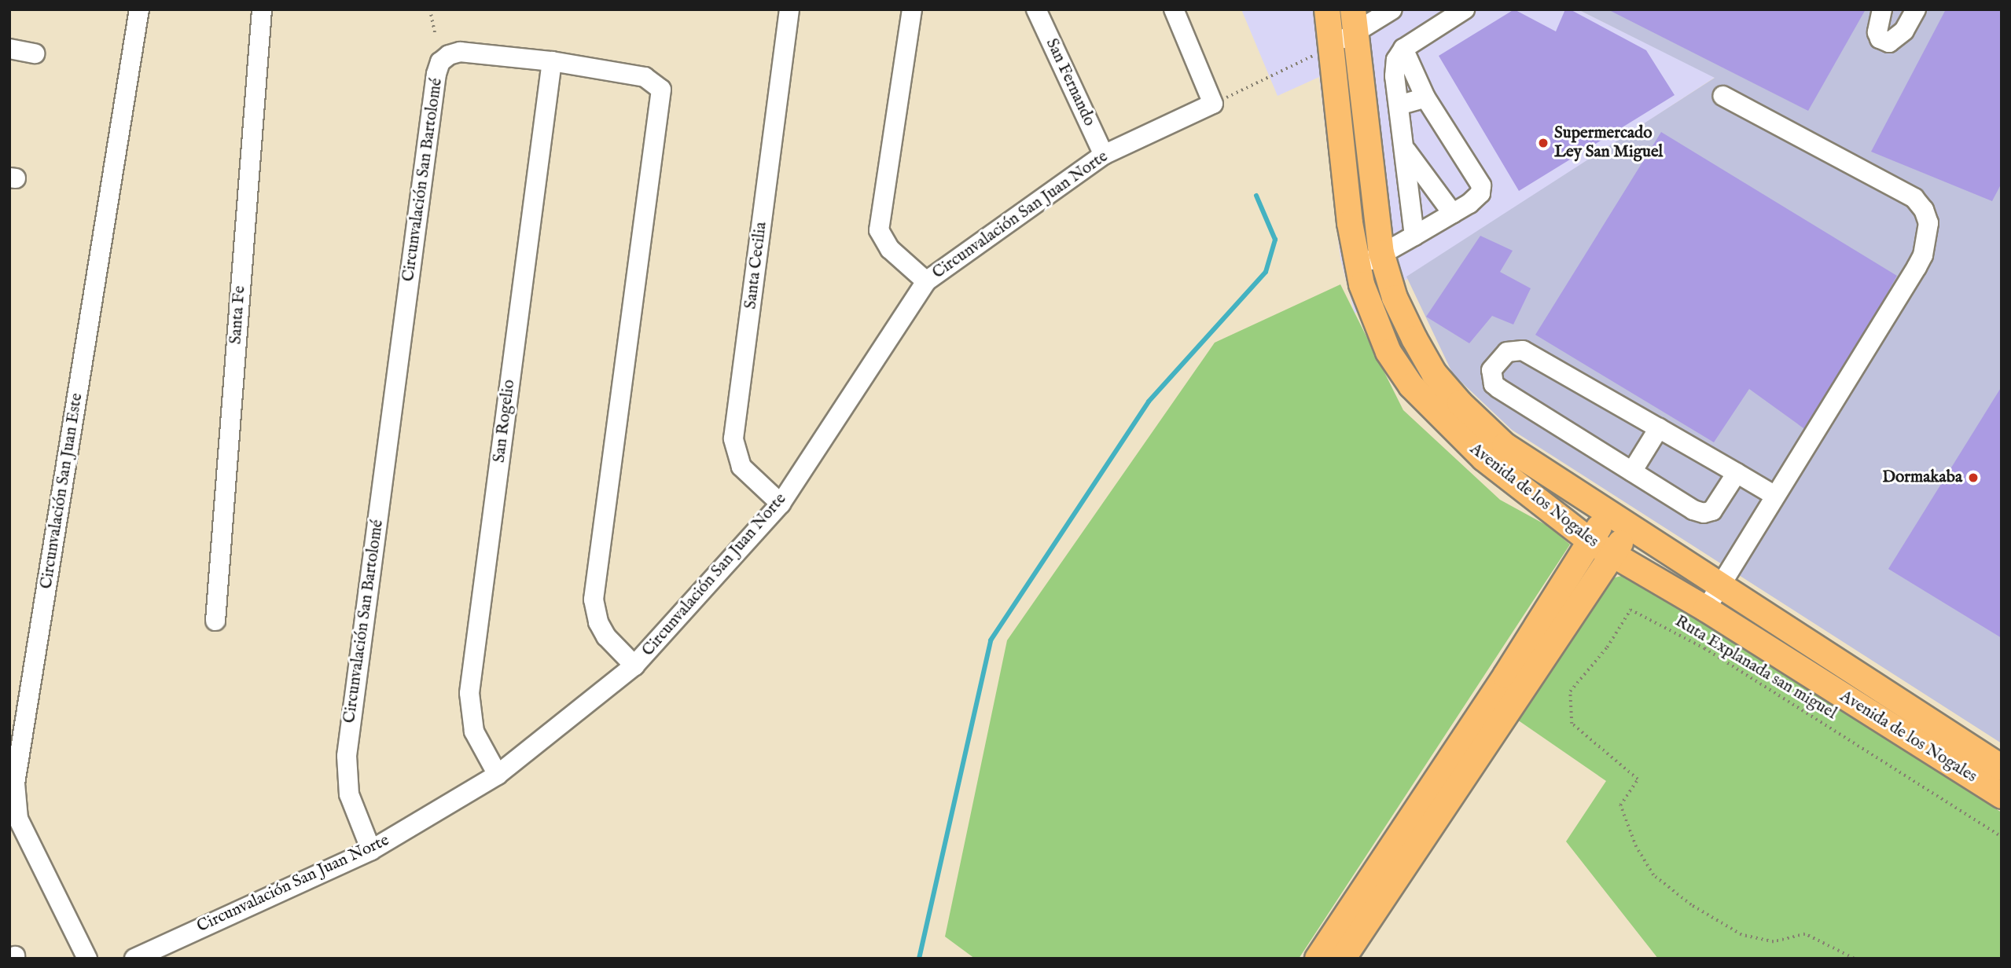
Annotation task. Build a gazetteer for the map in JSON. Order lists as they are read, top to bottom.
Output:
{
  "streets": {
    "main road": ["Avenida de los Nogales"],
    "street": [
      "San Fernando",
      "Circunvalación San Bartolomé",
      "Circunvalación San Juan Norte",
      "Santa Cecilia",
      "Santa Fe",
      "San Rogelio",
      "Circunvalación San Juan Este"
    ],
    "path": ["Ruta Explanada san miguel"]
  },
  "crossings": [
    ["San Fernando", "Circunvalación San Juan Norte"],
    ["Circunvalación San Bartolomé", "Circunvalación San Juan Norte"],
    ["Circunvalación San Bartolomé", "San Rogelio"],
    ["Circunvalación San Juan Norte", "Santa Cecilia"],
    ["Circunvalación San Juan Norte", "San Rogelio"]
  ],
  "places": ["Supermercado Ley San Miguel", "Dormakaba"]
}
